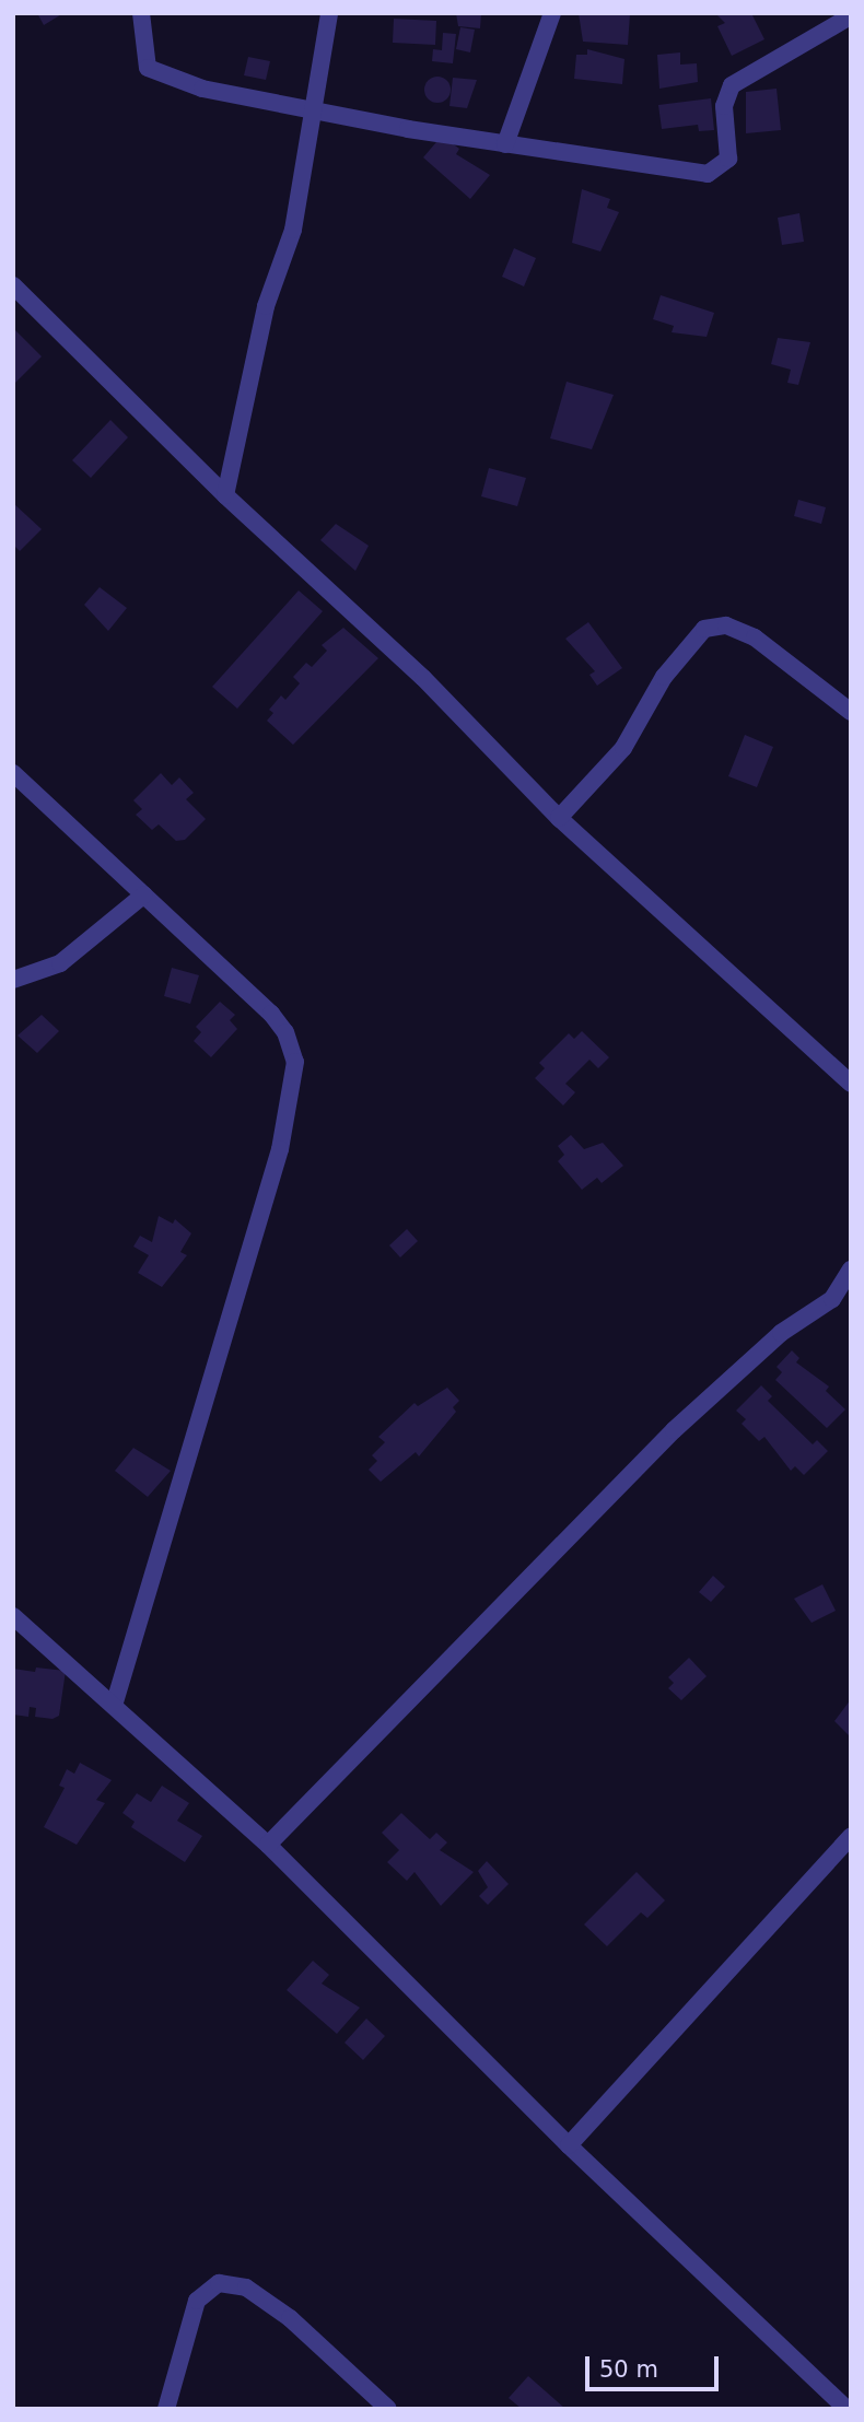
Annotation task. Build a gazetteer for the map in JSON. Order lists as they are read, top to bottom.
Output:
{
  "scale_bar": "50 m"
}
